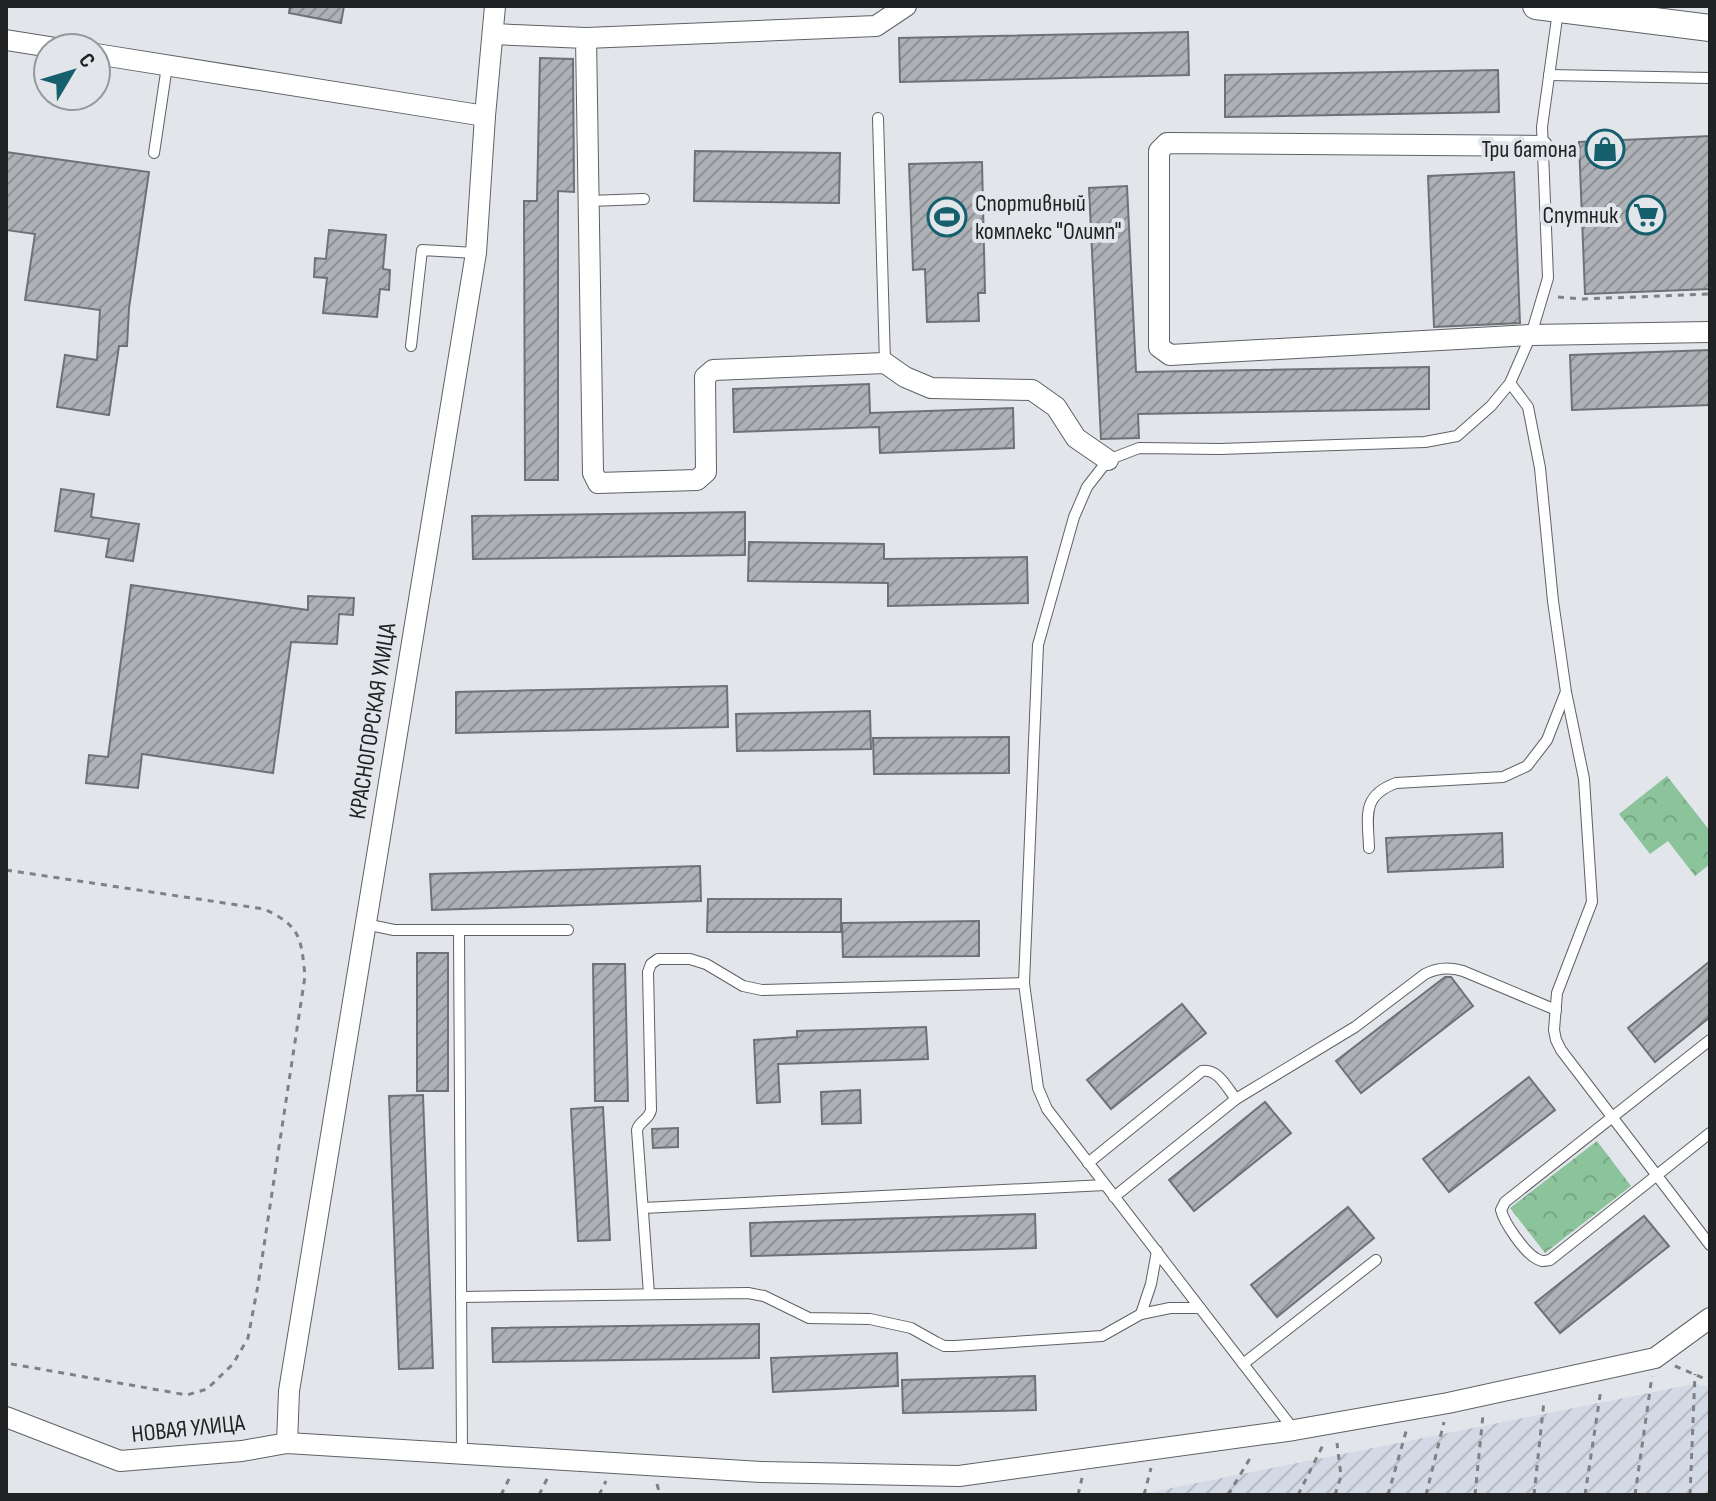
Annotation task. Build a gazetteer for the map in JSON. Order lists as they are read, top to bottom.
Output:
{
  "streets": {
    "street": ["КРАСНОГОРСКАЯ УЛИЦА", "НОВАЯ УЛИЦА"]
  },
  "crossings": [
    ["КРАСНОГОРСКАЯ УЛИЦА", "НОВАЯ УЛИЦА"]
  ],
  "places": {
    "shop": ["Три батона"],
    "supermarket": ["Спутник"],
    "sports": ["Спортивный комплекс \"Олимп\""]
  },
  "north": "top right"
}
